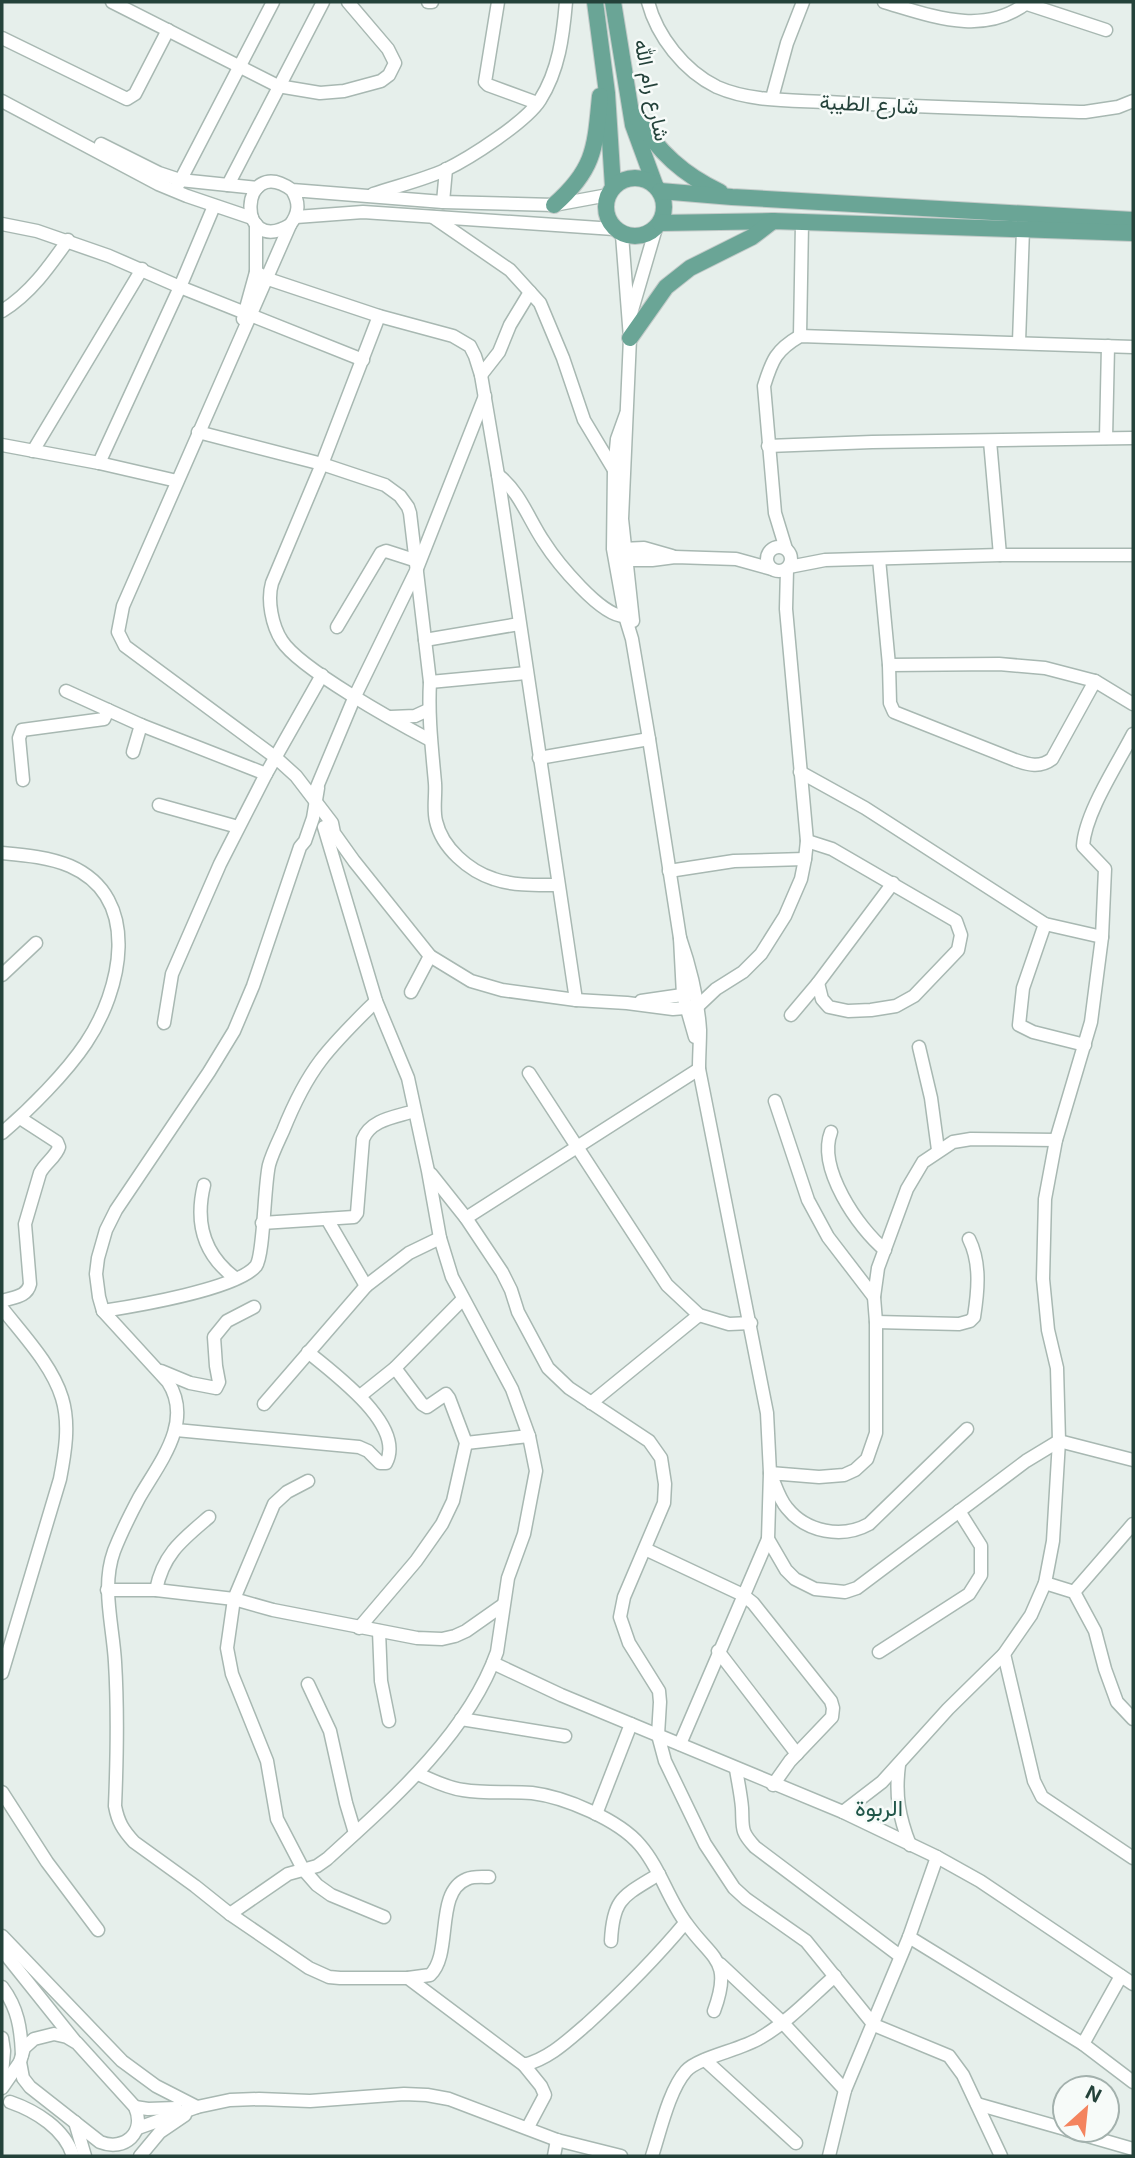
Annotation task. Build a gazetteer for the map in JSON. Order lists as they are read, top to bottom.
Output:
{
  "streets": {
    "main road": ["شارع رام الله"],
    "street": ["شارع الطيبة"]
  },
  "districts": ["الربوة"],
  "north": "top right"
}
